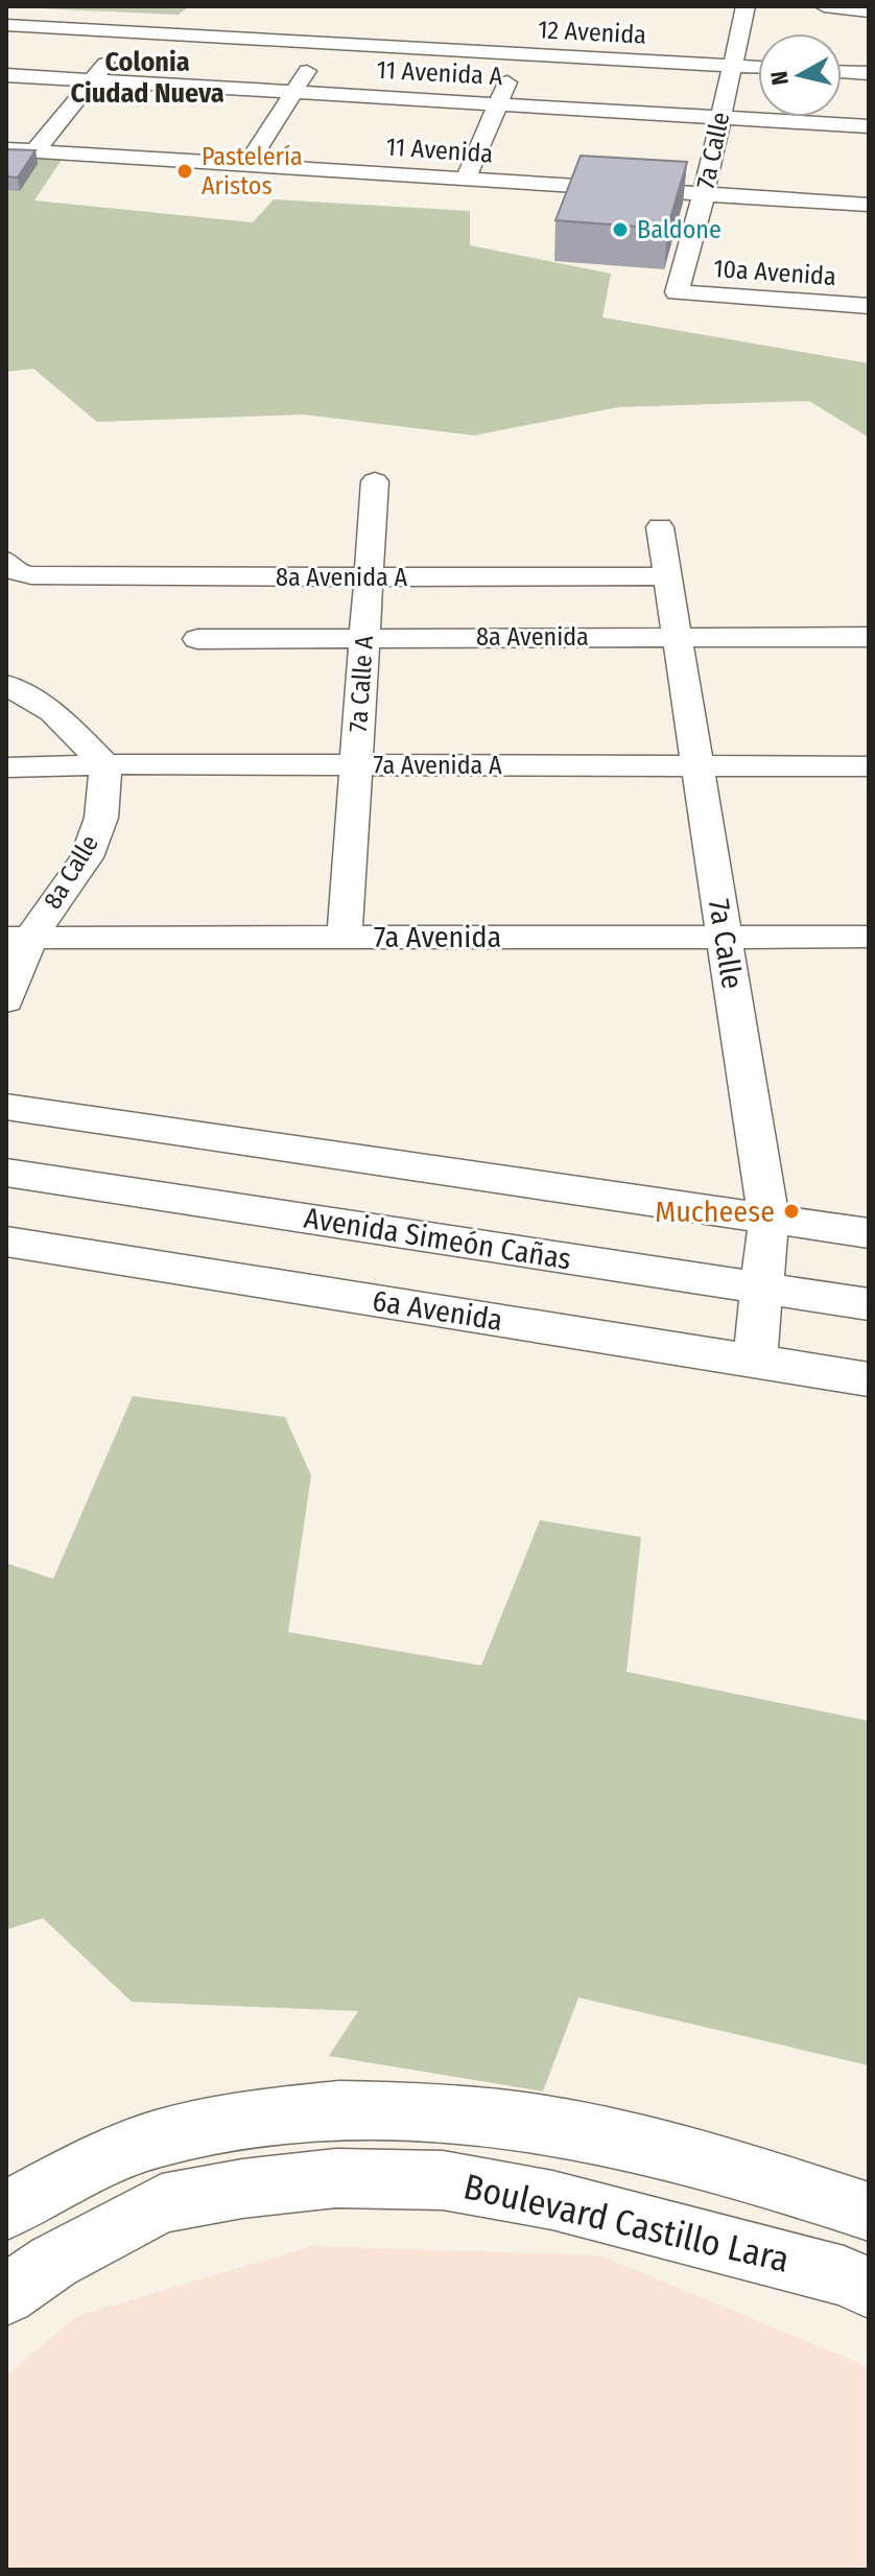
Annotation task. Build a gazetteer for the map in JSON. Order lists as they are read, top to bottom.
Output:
{
  "streets": {
    "street": [
      "12 Avenida",
      "11 Avenida A",
      "11 Avenida",
      "7a Calle",
      "10a Avenida",
      "8a Avenida A",
      "8a Avenida",
      "7a Calle A",
      "7a Avenida A",
      "8a Calle",
      "7a Avenida",
      "Avenida Simeón Cañas",
      "6a Avenida",
      "Boulevard Castillo Lara"
    ]
  },
  "crossings": [
    ["12 Avenida", "7a Calle"],
    ["11 Avenida A", "7a Calle"],
    ["11 Avenida", "7a Calle"],
    ["7a Calle", "10a Avenida"],
    ["7a Calle", "8a Avenida A"],
    ["7a Calle", "8a Avenida"],
    ["7a Calle", "7a Avenida A"],
    ["7a Calle", "7a Avenida"],
    ["7a Calle", "Avenida Simeón Cañas"],
    ["7a Calle", "6a Avenida"],
    ["8a Avenida A", "7a Calle A"],
    ["8a Avenida", "7a Calle A"],
    ["7a Calle A", "7a Avenida A"],
    ["7a Calle A", "7a Avenida"],
    ["7a Avenida A", "8a Calle"],
    ["8a Calle", "7a Avenida"]
  ],
  "districts": ["Colonia Ciudad Nueva"],
  "places": ["Pastelería Aristos", "Baldone", "Mucheese"],
  "north": "left"
}
